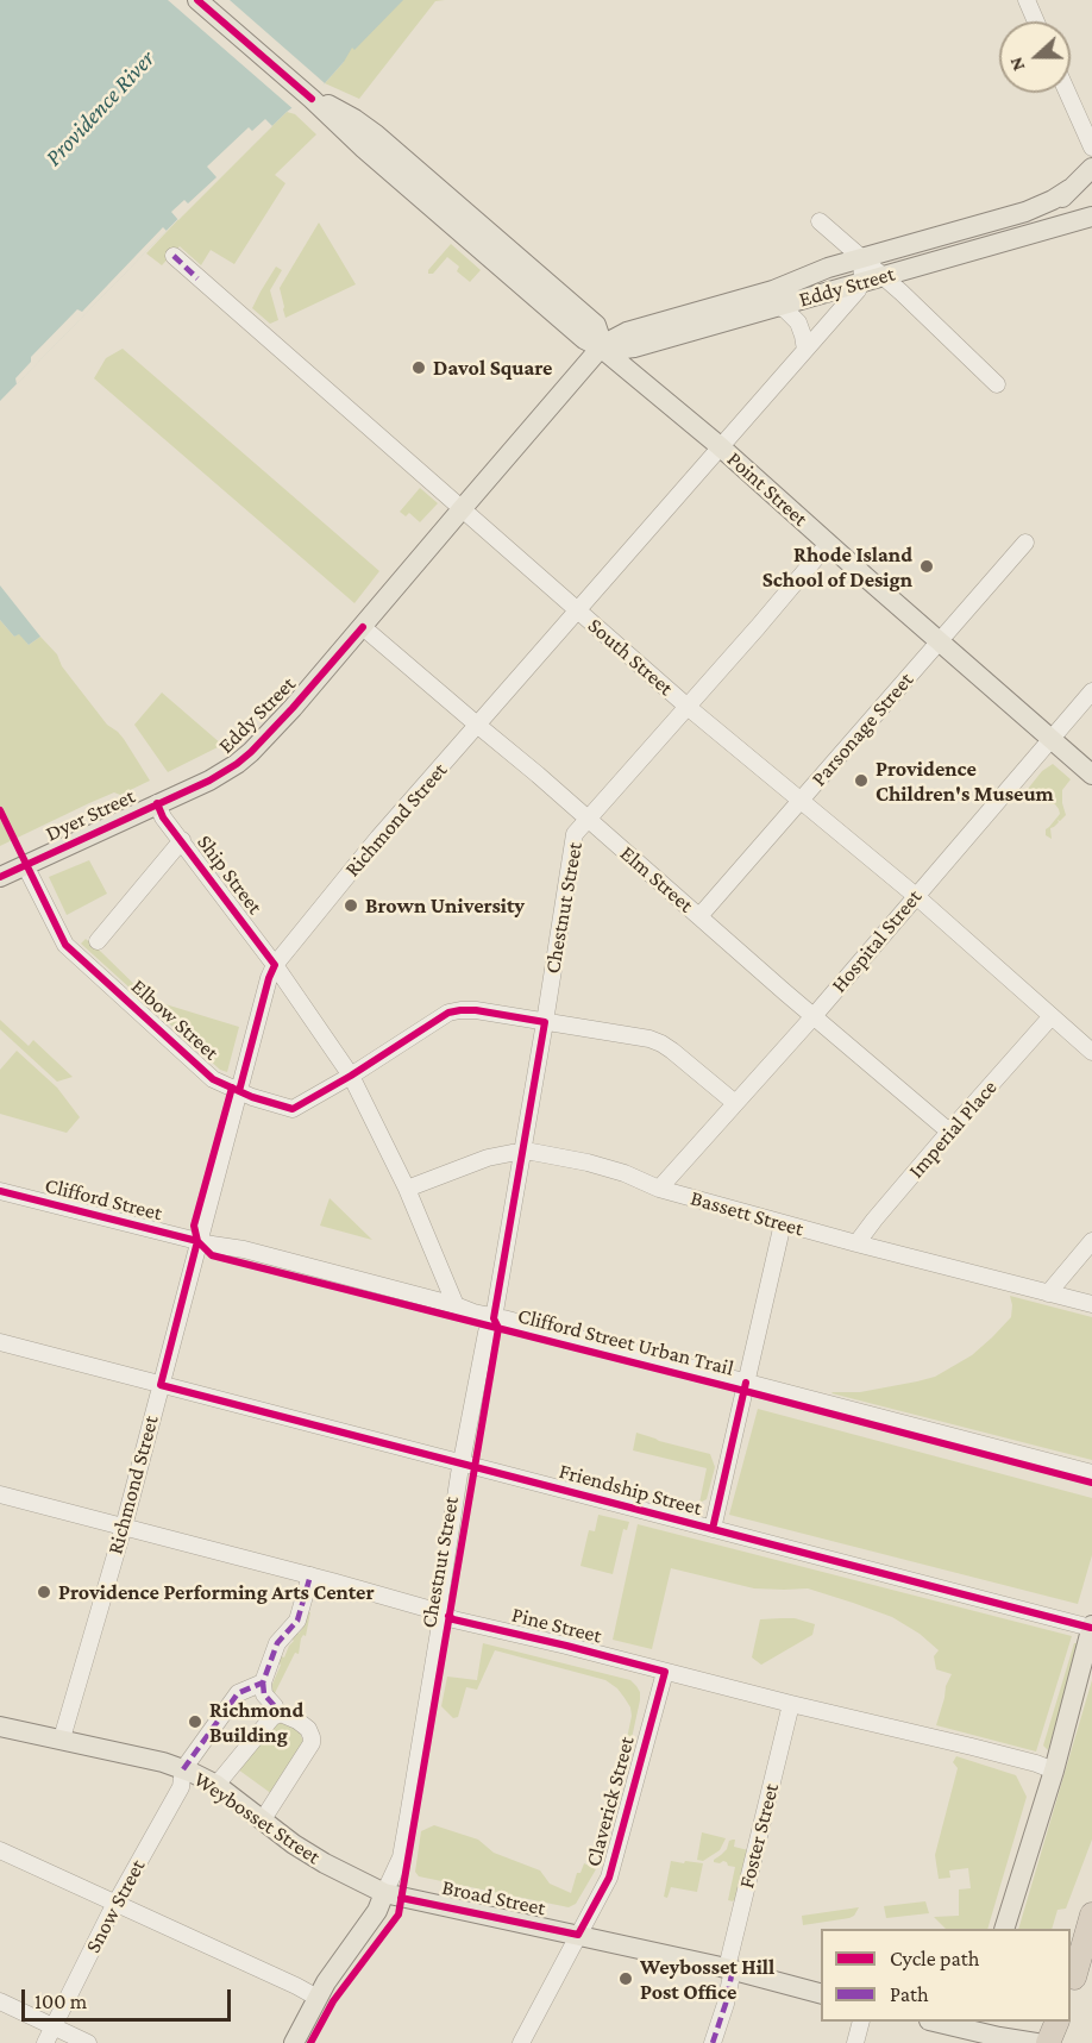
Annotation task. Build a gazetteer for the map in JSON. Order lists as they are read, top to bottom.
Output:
{
  "streets": {
    "main road": [
      "Eddy Street",
      "Point Street",
      "Dyer Street",
      "Weybosset Street",
      "Broad Street"
    ],
    "street": [
      "South Street",
      "Parsonage Street",
      "Richmond Street",
      "Ship Street",
      "Elm Street",
      "Chestnut Street",
      "Hospital Street",
      "Elbow Street",
      "Imperial Place",
      "Clifford Street",
      "Bassett Street",
      "Friendship Street",
      "Pine Street",
      "Claverick Street",
      "Foster Street",
      "Snow Street"
    ],
    "cycle path": ["Clifford Street Urban Trail"]
  },
  "crossings": [
    ["Eddy Street", "Point Street"],
    ["Eddy Street", "South Street"],
    ["Eddy Street", "Dyer Street"],
    ["Eddy Street", "Richmond Street"],
    ["Eddy Street", "Ship Street"],
    ["Eddy Street", "Elm Street"],
    ["Point Street", "Parsonage Street"],
    ["Point Street", "Richmond Street"],
    ["Point Street", "Chestnut Street"],
    ["Point Street", "Hospital Street"],
    ["South Street", "Parsonage Street"],
    ["South Street", "Richmond Street"],
    ["South Street", "Chestnut Street"],
    ["South Street", "Hospital Street"],
    ["South Street", "Imperial Place"],
    ["Parsonage Street", "Elm Street"],
    ["Dyer Street", "Ship Street"],
    ["Dyer Street", "Elbow Street"],
    ["Richmond Street", "Ship Street"],
    ["Richmond Street", "Elm Street"],
    ["Richmond Street", "Elbow Street"],
    ["Richmond Street", "Clifford Street"],
    ["Richmond Street", "Friendship Street"],
    ["Richmond Street", "Pine Street"],
    ["Richmond Street", "Weybosset Street"],
    ["Ship Street", "Elbow Street"],
    ["Ship Street", "Clifford Street"],
    ["Ship Street", "Bassett Street"],
    ["Elm Street", "Chestnut Street"],
    ["Elm Street", "Hospital Street"],
    ["Elm Street", "Imperial Place"],
    ["Chestnut Street", "Elbow Street"],
    ["Chestnut Street", "Clifford Street"],
    ["Chestnut Street", "Bassett Street"],
    ["Chestnut Street", "Friendship Street"],
    ["Chestnut Street", "Pine Street"],
    ["Chestnut Street", "Weybosset Street"],
    ["Chestnut Street", "Broad Street"],
    ["Hospital Street", "Elbow Street"],
    ["Hospital Street", "Bassett Street"],
    ["Imperial Place", "Bassett Street"],
    ["Pine Street", "Claverick Street"],
    ["Pine Street", "Foster Street"],
    ["Claverick Street", "Broad Street"],
    ["Weybosset Street", "Broad Street"],
    ["Weybosset Street", "Snow Street"],
    ["Foster Street", "Broad Street"]
  ],
  "water": ["Providence River"],
  "places": [
    "Davol Square",
    "Rhode Island School of Design",
    "Providence Children's Museum",
    "Brown University",
    "Providence Performing Arts Center",
    "Richmond Building",
    "Weybosset Hill Post Office"
  ],
  "legend": ["Cycle path", "Path"],
  "scale_bar": "100 m",
  "north": "left"
}
